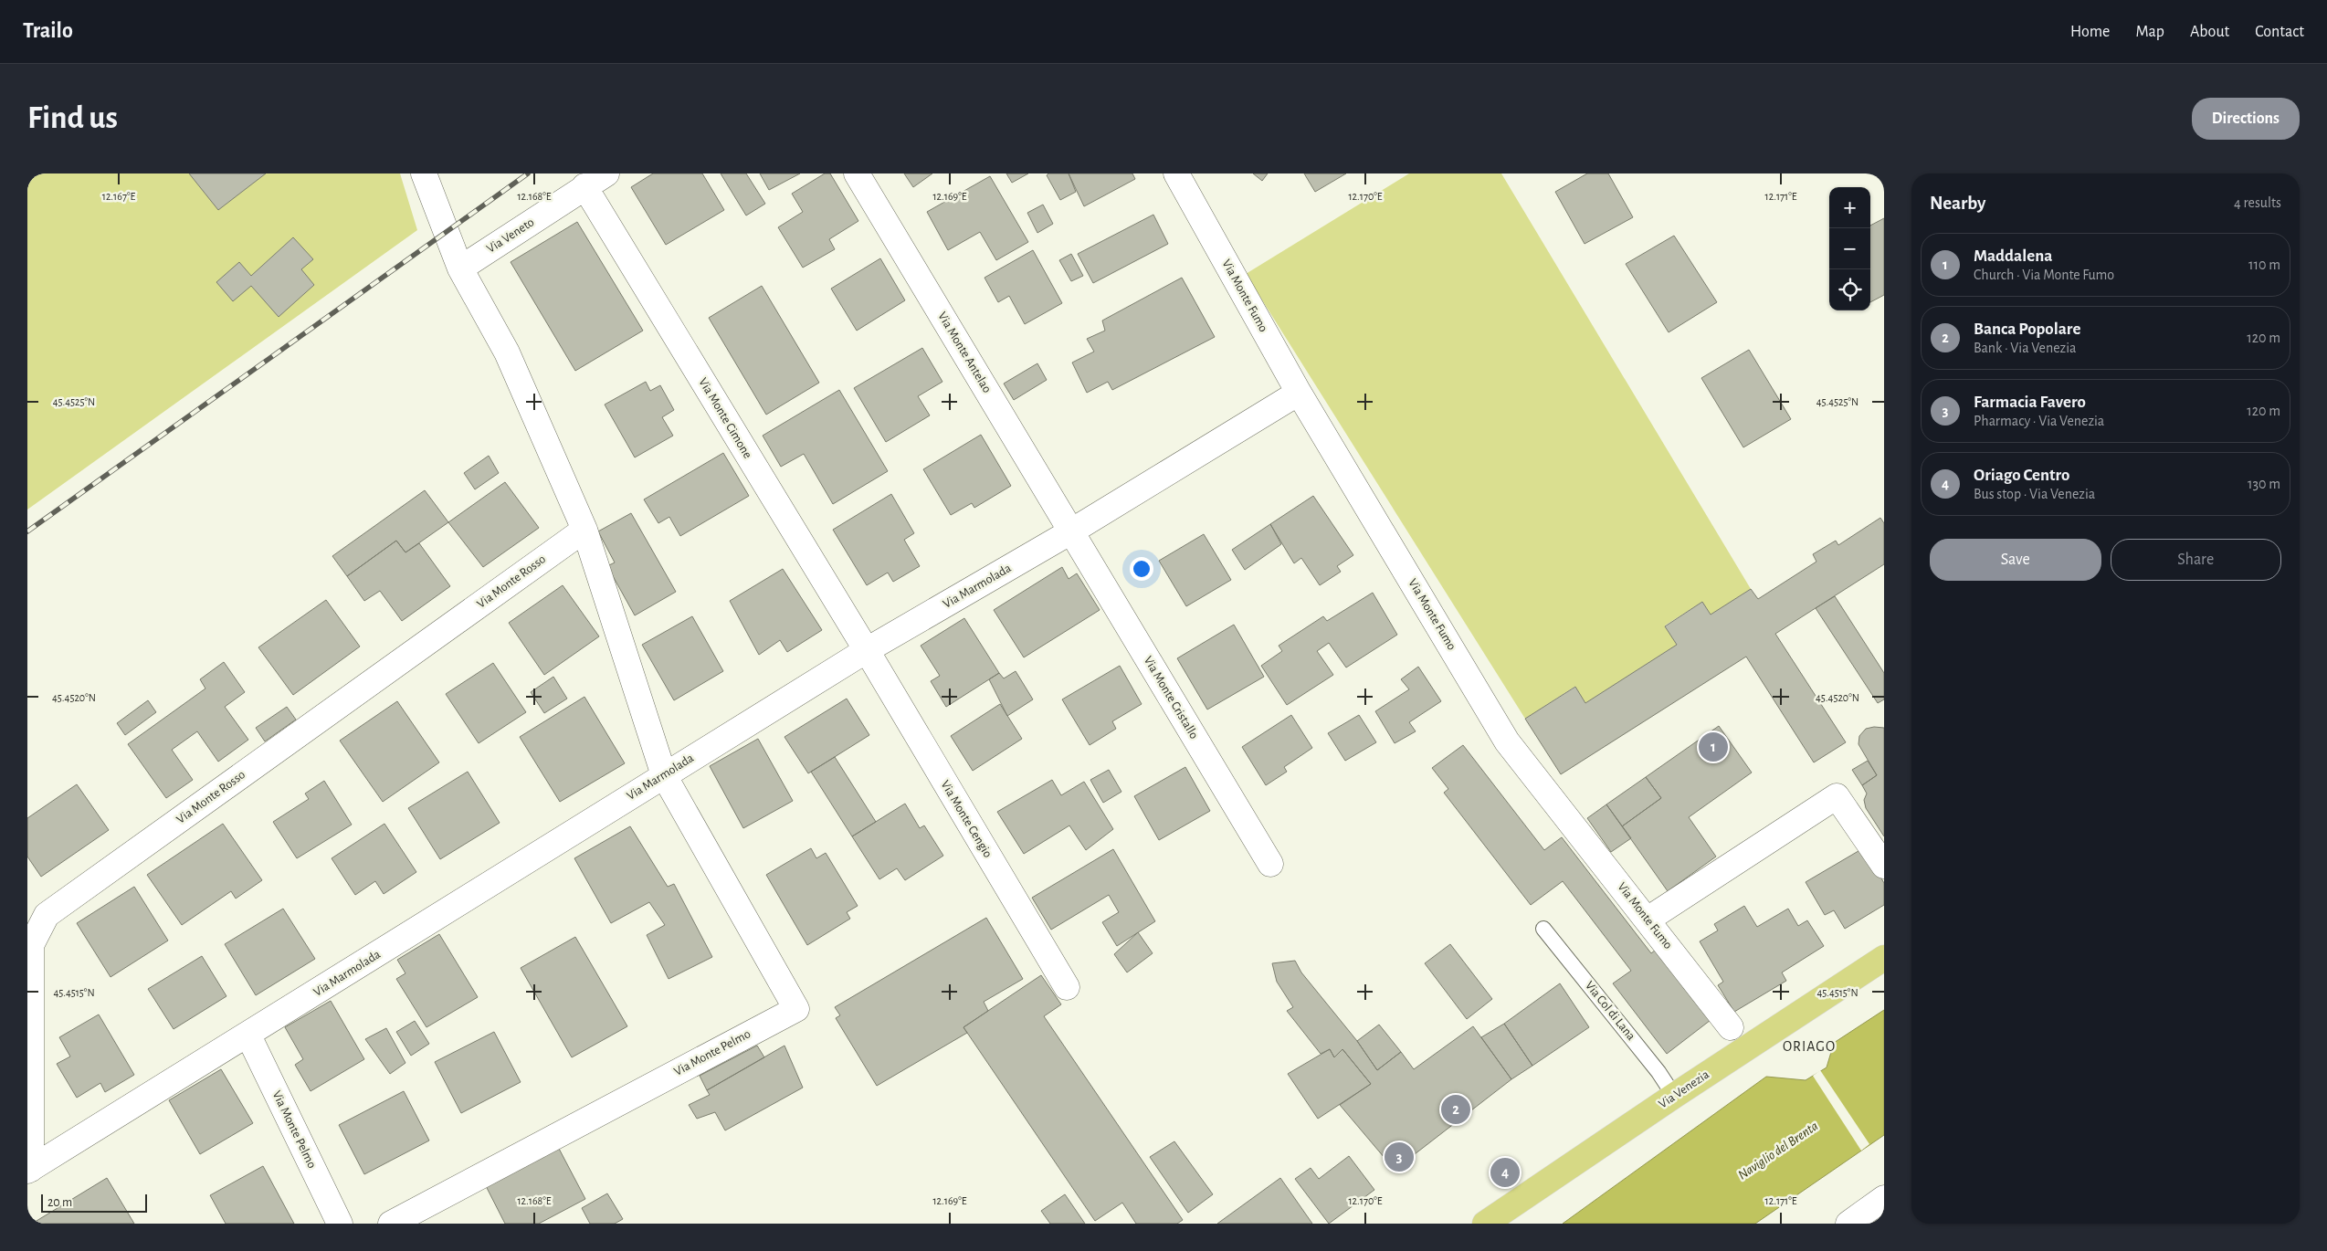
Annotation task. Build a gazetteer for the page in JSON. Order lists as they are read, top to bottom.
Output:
{
  "streets": {
    "main road": ["Via Venezia"],
    "street": [
      "Via Veneto",
      "Via Monte Fumo",
      "Via Monte Antelao",
      "Via Monte Cimone",
      "Via Monte Rosso",
      "Via Marmolada",
      "Via Monte Cristallo",
      "Via Monte Cengio",
      "Via Monte Pelmo"
    ],
    "lane": ["Via Col di Lana"]
  },
  "crossings": [
    ["Via Veneto", "Via Monte Cimone"],
    ["Via Monte Fumo", "Via Marmolada"],
    ["Via Monte Antelao", "Via Marmolada"],
    ["Via Monte Antelao", "Via Monte Cristallo"],
    ["Via Monte Cimone", "Via Marmolada"],
    ["Via Monte Cimone", "Via Monte Cengio"],
    ["Via Monte Rosso", "Via Marmolada"],
    ["Via Marmolada", "Via Monte Cristallo"],
    ["Via Marmolada", "Via Monte Cengio"],
    ["Via Marmolada", "Via Monte Pelmo"],
    ["Via Col di Lana", "Via Venezia"]
  ],
  "districts": ["ORIAGO"],
  "water": ["Naviglio del Brenta"],
  "scale_bar": "20 m",
  "page": {
    "header": "Trailo",
    "nav": [
      "Home",
      "Map",
      "About",
      "Contact"
    ],
    "buttons": [
      "Directions",
      ["Save", "Share"]
    ],
    "title": "Find us",
    "heading": ["Nearby", "4 results"],
    "map_buttons": ["+", "−"],
    "list": [
      {
        "mark": "1",
        "name": "Maddalena",
        "note": "Church · Via Monte Fumo",
        "value": "110 m"
      },
      {
        "mark": "2",
        "name": "Banca Popolare",
        "note": "Bank · Via Venezia",
        "value": "120 m"
      },
      {
        "mark": "3",
        "name": "Farmacia Favero",
        "note": "Pharmacy · Via Venezia",
        "value": "120 m"
      },
      {
        "mark": "4",
        "name": "Oriago Centro",
        "note": "Bus stop · Via Venezia",
        "value": "130 m"
      }
    ],
    "pins": [
      "1",
      "2",
      "3",
      "4"
    ],
    "scale": "20 m"
  },
  "coordinates": [
    "12.167°E",
    "12.168°E",
    "12.169°E",
    "12.170°E",
    "12.171°E",
    "45.4525°N",
    "45.4520°N",
    "45.4515°N"
  ]
}
